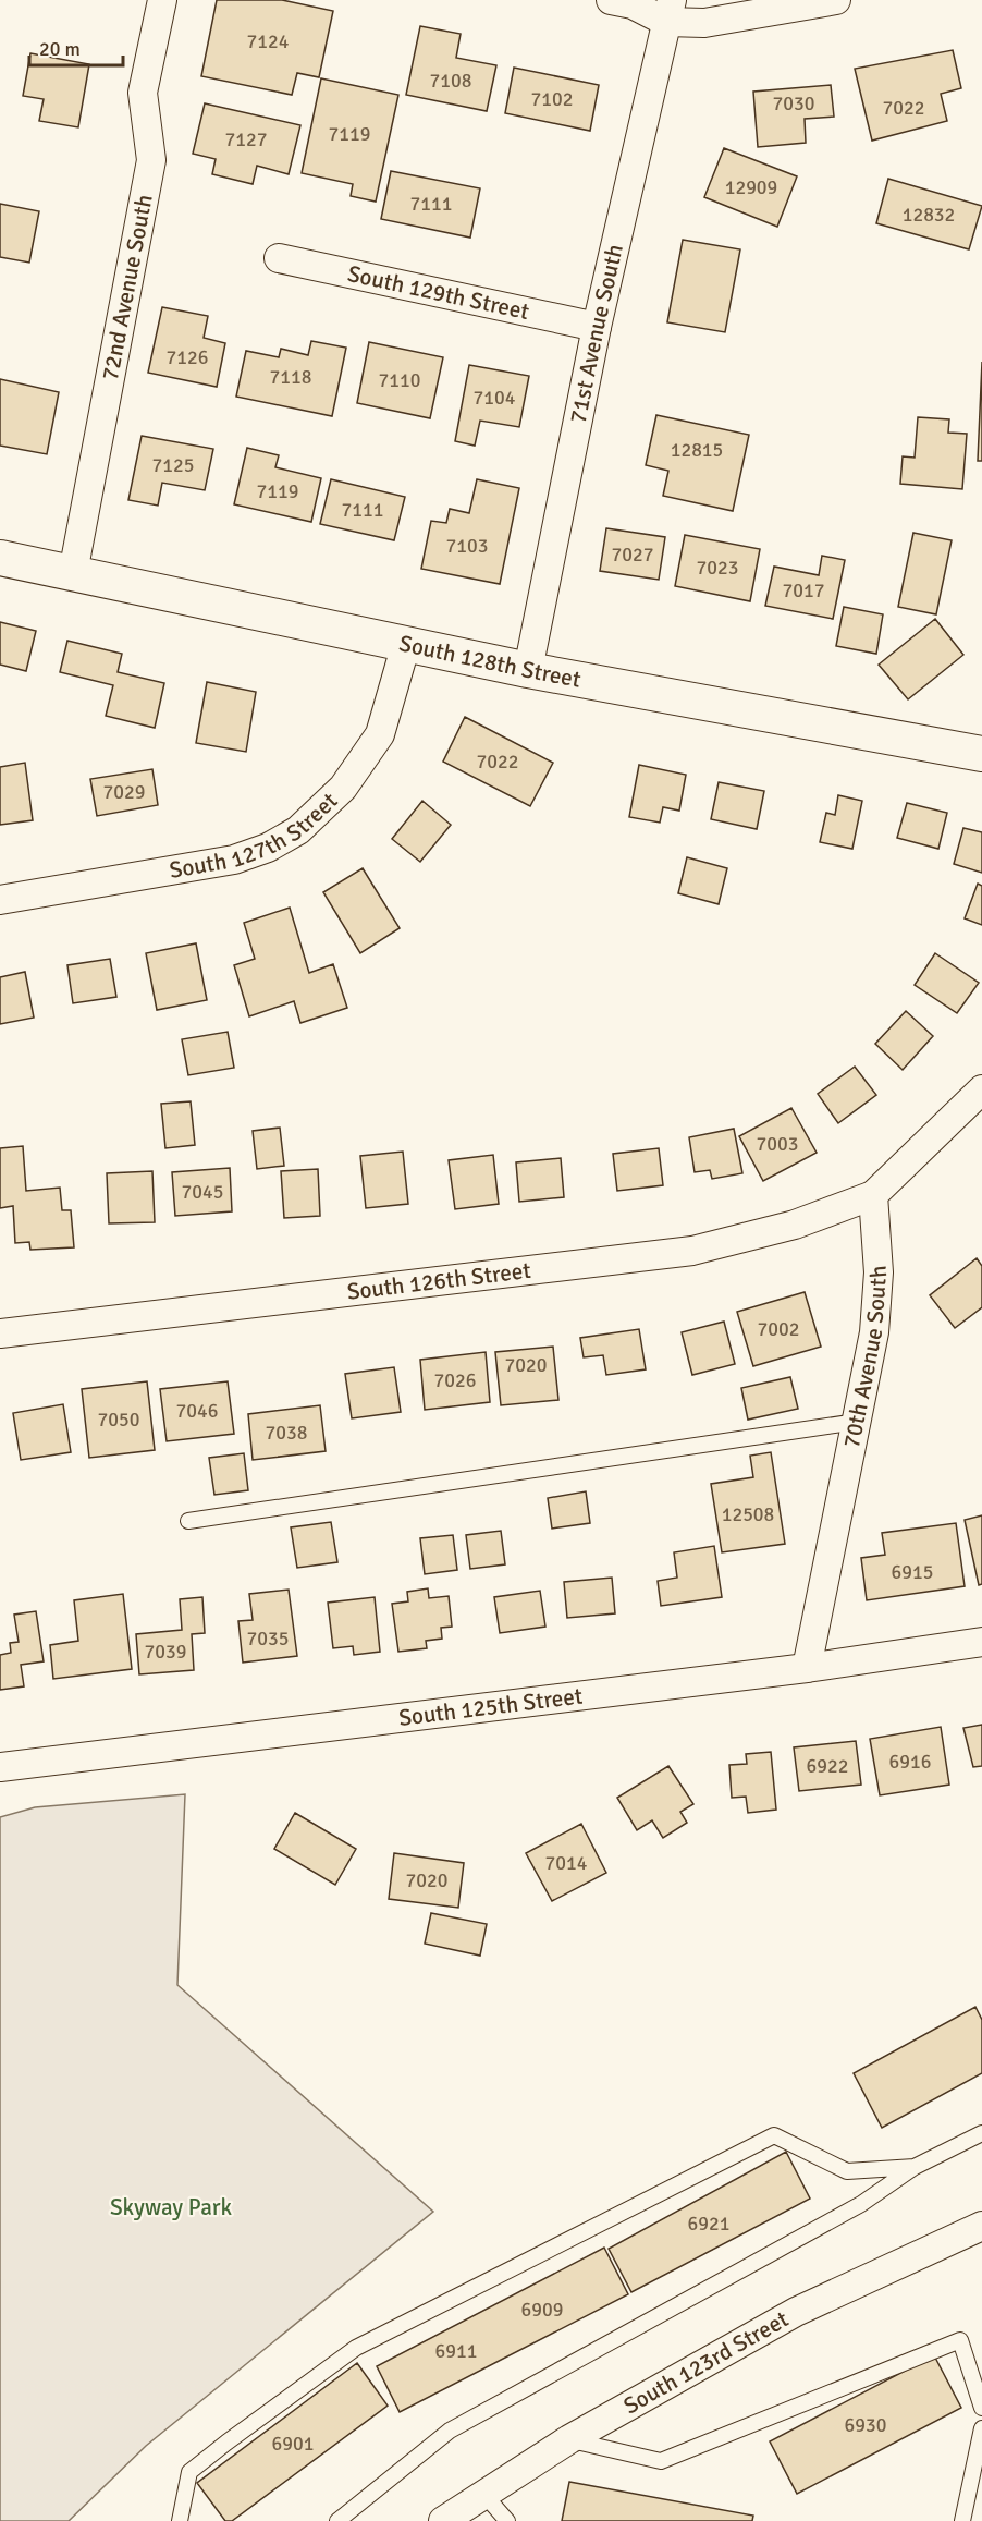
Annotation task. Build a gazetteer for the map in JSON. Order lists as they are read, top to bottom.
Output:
{
  "streets": {
    "street": [
      "72nd Avenue South",
      "South 129th Street",
      "71st Avenue South",
      "South 128th Street",
      "South 127th Street",
      "South 126th Street",
      "70th Avenue South",
      "South 125th Street",
      "South 123rd Street"
    ]
  },
  "crossings": [
    ["72nd Avenue South", "South 128th Street"],
    ["South 129th Street", "71st Avenue South"],
    ["71st Avenue South", "South 128th Street"],
    ["South 128th Street", "South 127th Street"],
    ["South 126th Street", "70th Avenue South"],
    ["70th Avenue South", "South 125th Street"]
  ],
  "parks": ["Skyway Park"],
  "house_numbers": [
    "7124",
    "7108",
    "7102",
    "7030",
    "7022",
    "7119",
    "7127",
    "12909",
    "7111",
    "12832",
    "7126",
    "7118",
    "7110",
    "7104",
    "12815",
    "7125",
    "7119",
    "7111",
    "7103",
    "7027",
    "7023",
    "7017",
    "7022",
    "7029",
    "7003",
    "7045",
    "7002",
    "7020",
    "7026",
    "7046",
    "7050",
    "7038",
    "12508",
    "6915",
    "7035",
    "7039",
    "6916",
    "6922",
    "7014",
    "7020",
    "6921",
    "6909",
    "6911",
    "6930",
    "6901"
  ],
  "scale_bar": "20 m"
}
